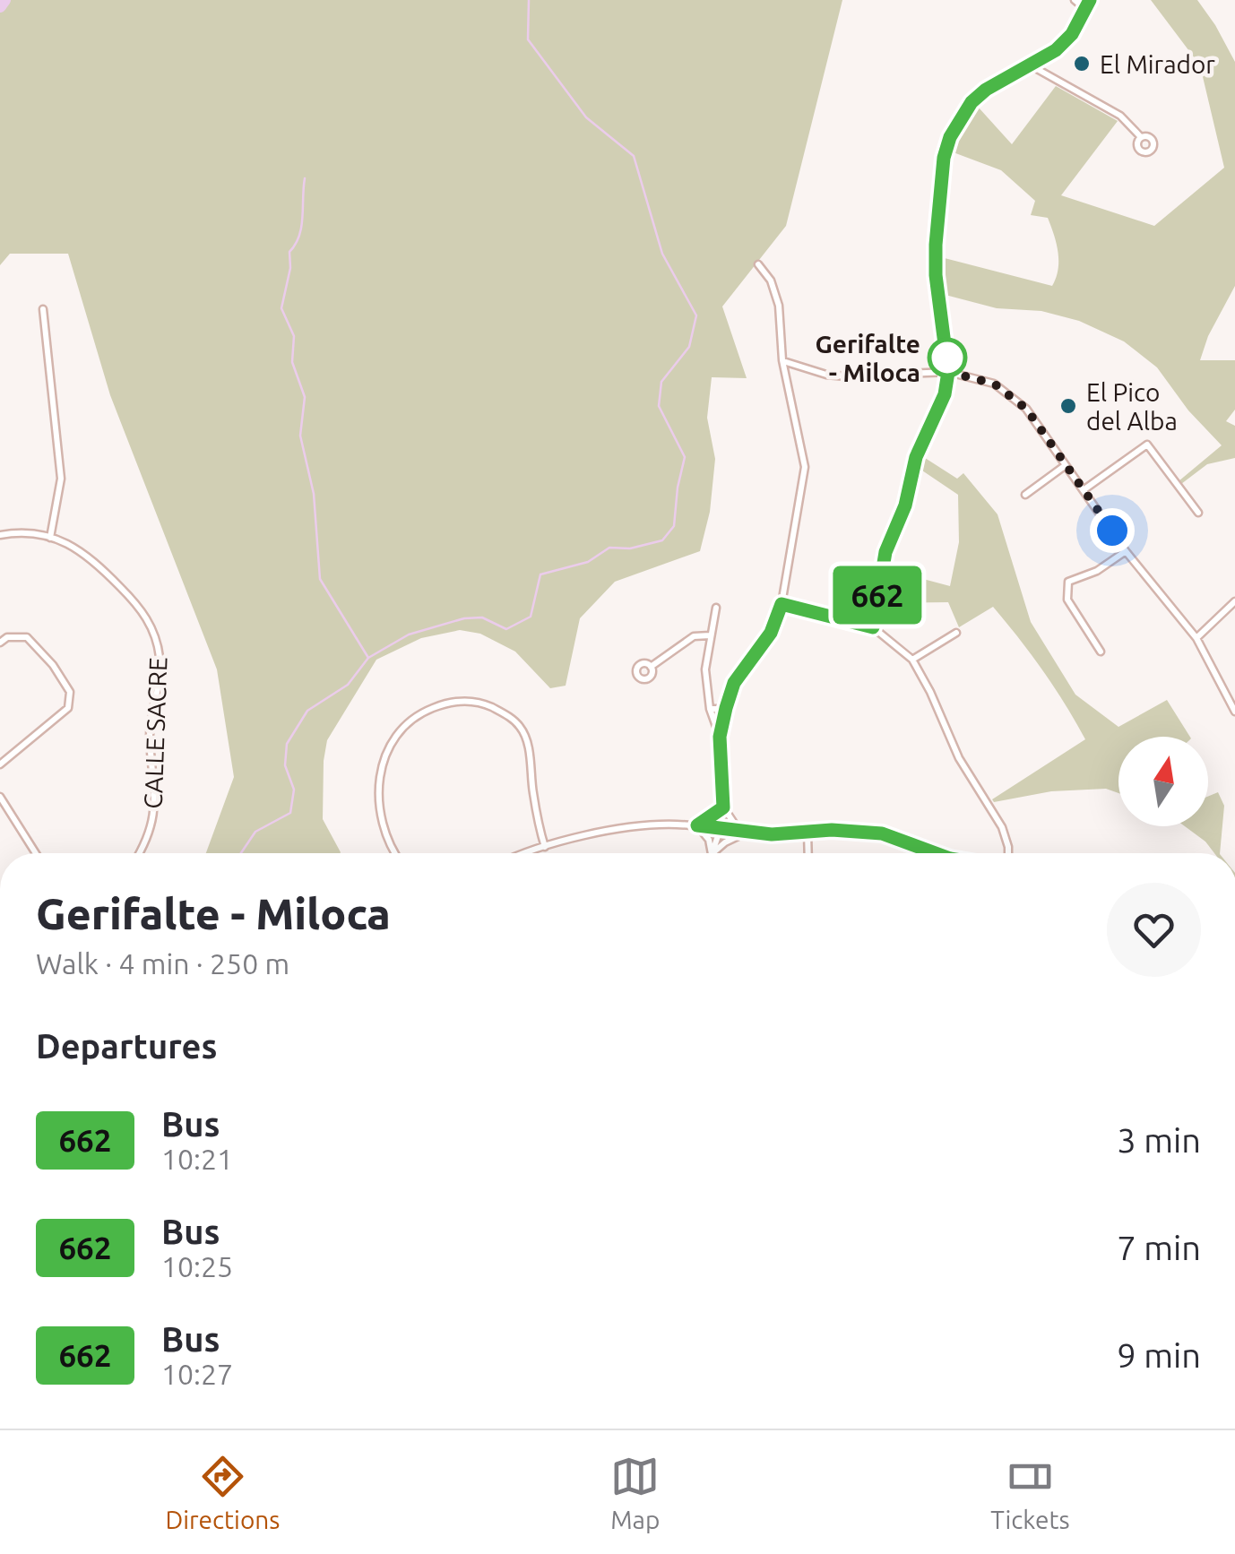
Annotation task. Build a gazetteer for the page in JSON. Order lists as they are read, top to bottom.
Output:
{
  "streets": {
    "street": ["CALLE SACRE"]
  },
  "places": ["El Mirador", "Gerifalte - Miloca", "El Pico del Alba"],
  "lines": ["bus line 662"],
  "north": "top",
  "page": {
    "on_map": "662",
    "heading": [
      ["Gerifalte - Miloca", "Walk · 4 min · 250 m"],
      "Departures"
    ],
    "list": [
      {
        "mark": "662",
        "name": "Bus",
        "note": "10:21",
        "value": "3 min"
      },
      {
        "mark": "662",
        "name": "Bus",
        "note": "10:25",
        "value": "7 min"
      },
      {
        "mark": "662",
        "name": "Bus",
        "note": "10:27",
        "value": "9 min"
      }
    ],
    "tabs": ["Directions", "Map", "Tickets"]
  }
}
